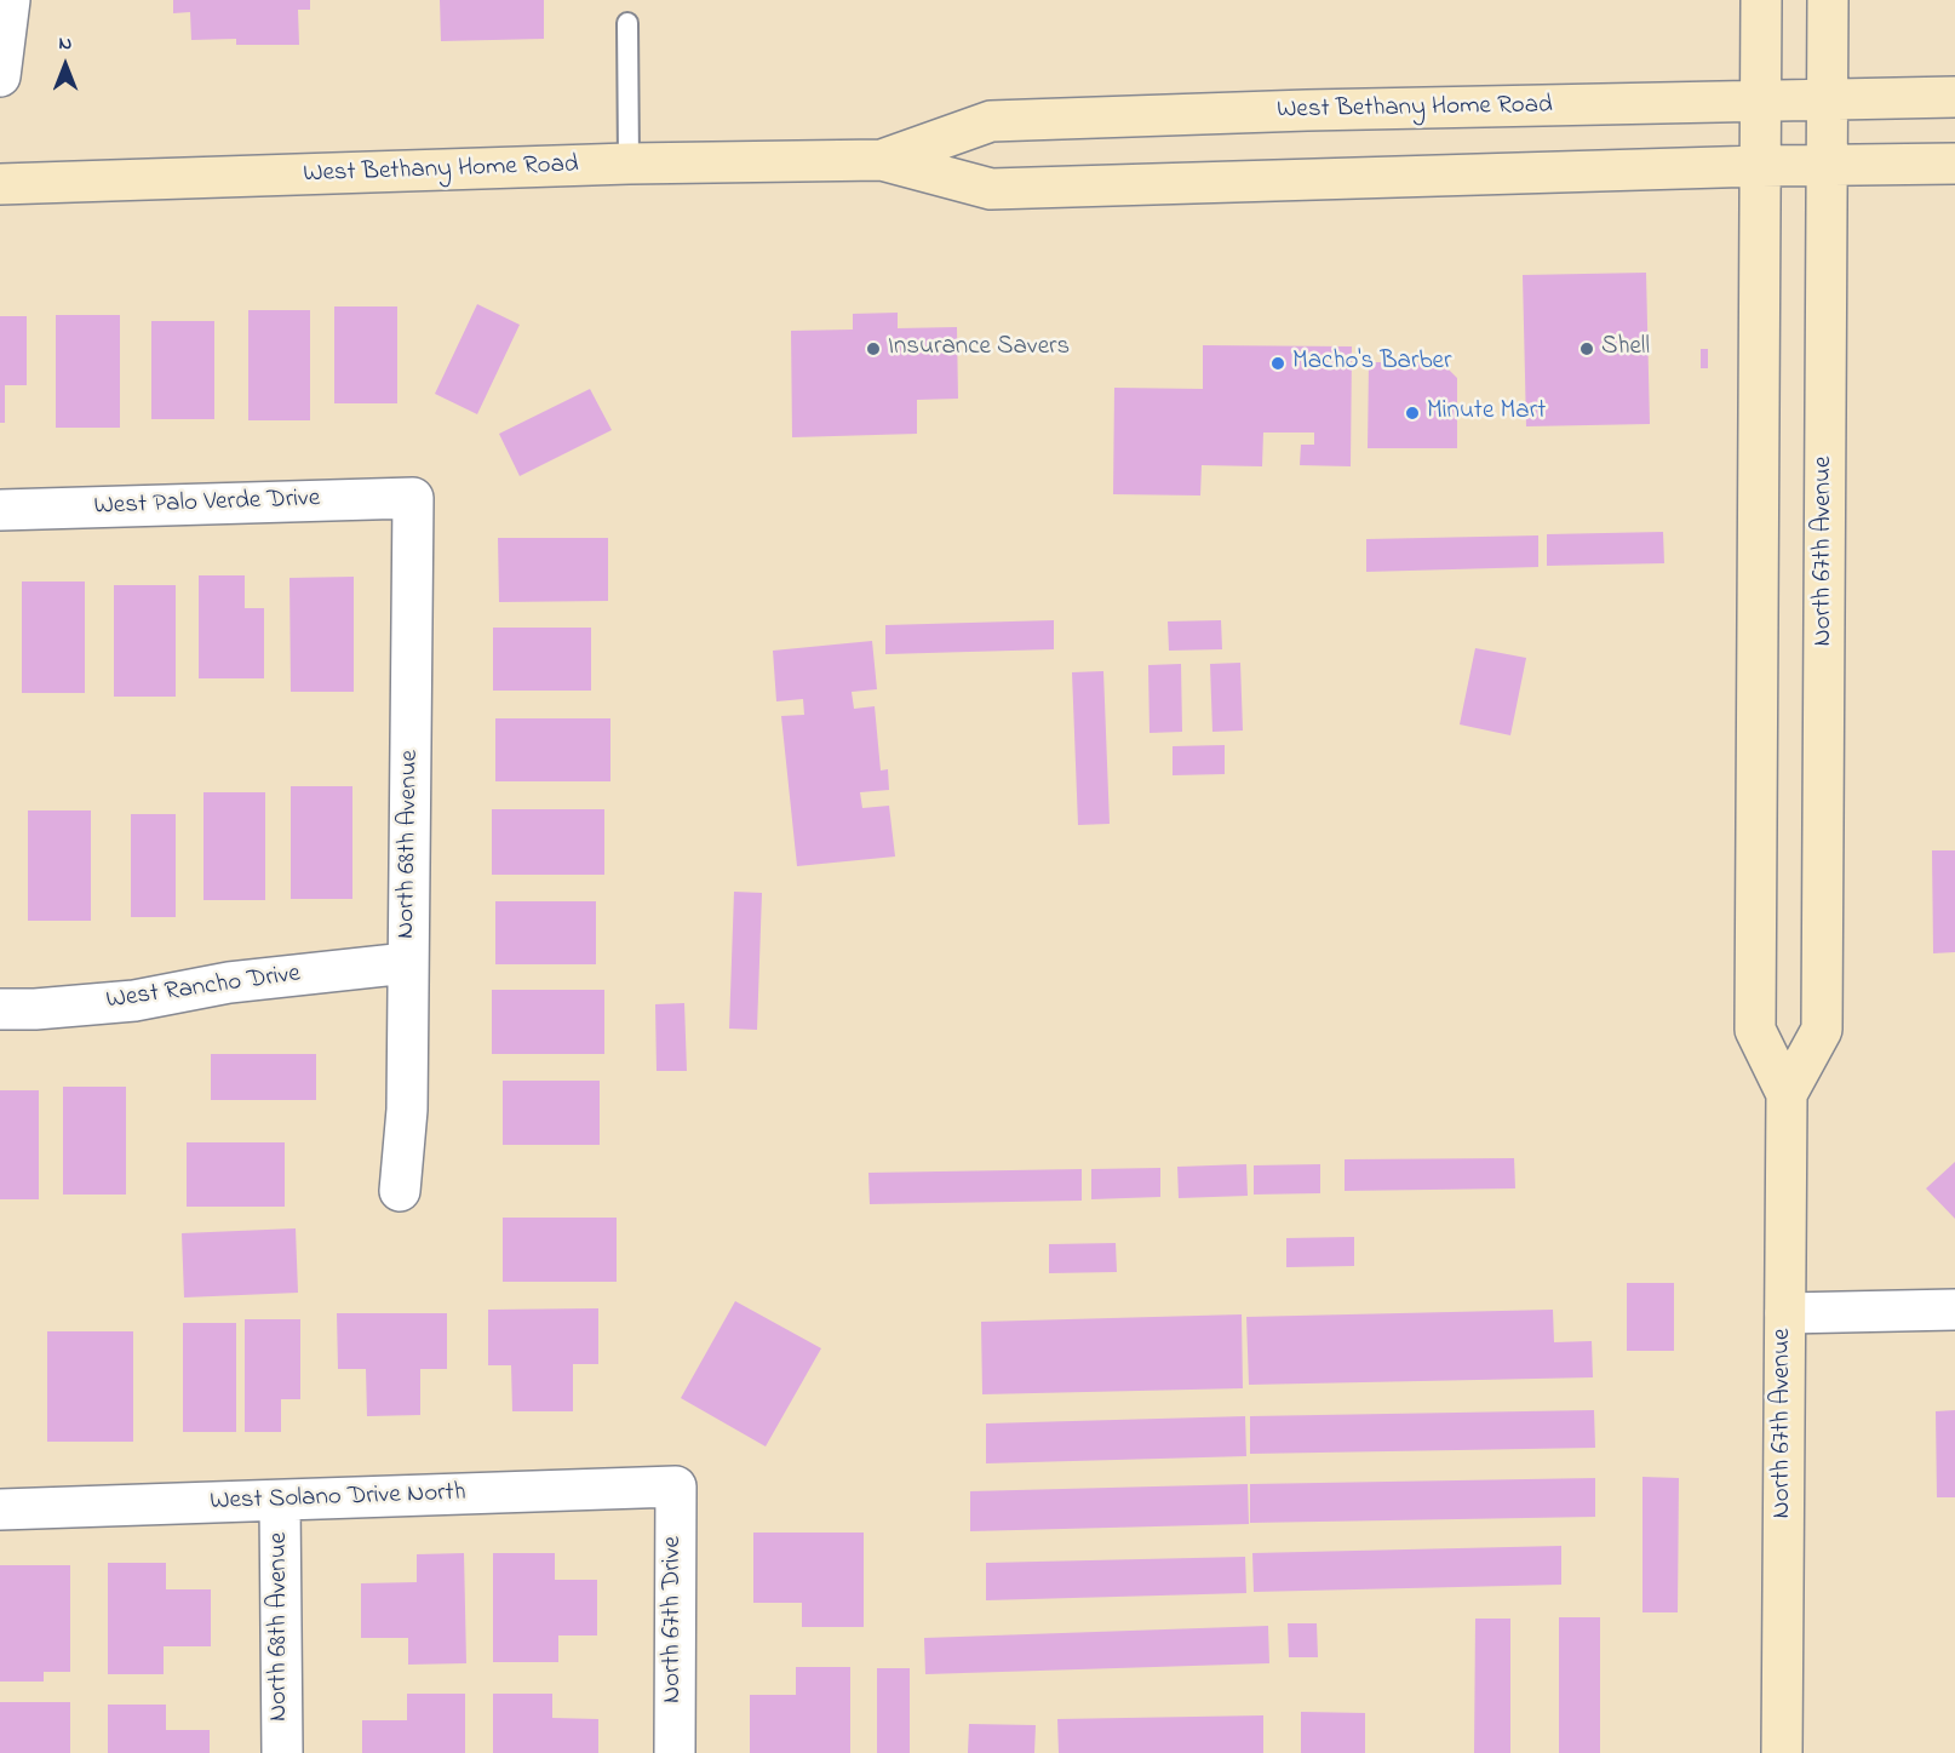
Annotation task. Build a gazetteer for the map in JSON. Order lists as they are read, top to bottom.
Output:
{
  "streets": {
    "main road": ["West Bethany Home Road", "North 67th Avenue"],
    "street": [
      "West Palo Verde Drive",
      "North 68th Avenue",
      "West Rancho Drive",
      "West Solano Drive North",
      "North 67th Drive"
    ]
  },
  "crossings": [
    ["West Bethany Home Road", "North 67th Avenue"],
    ["West Palo Verde Drive", "North 68th Avenue"],
    ["North 68th Avenue", "West Rancho Drive"],
    ["North 68th Avenue", "West Solano Drive North"],
    ["West Solano Drive North", "North 67th Drive"]
  ],
  "places": [
    "Insurance Savers",
    "Shell",
    "Macho's Barber",
    "Minute Mart"
  ],
  "north": "top"
}
